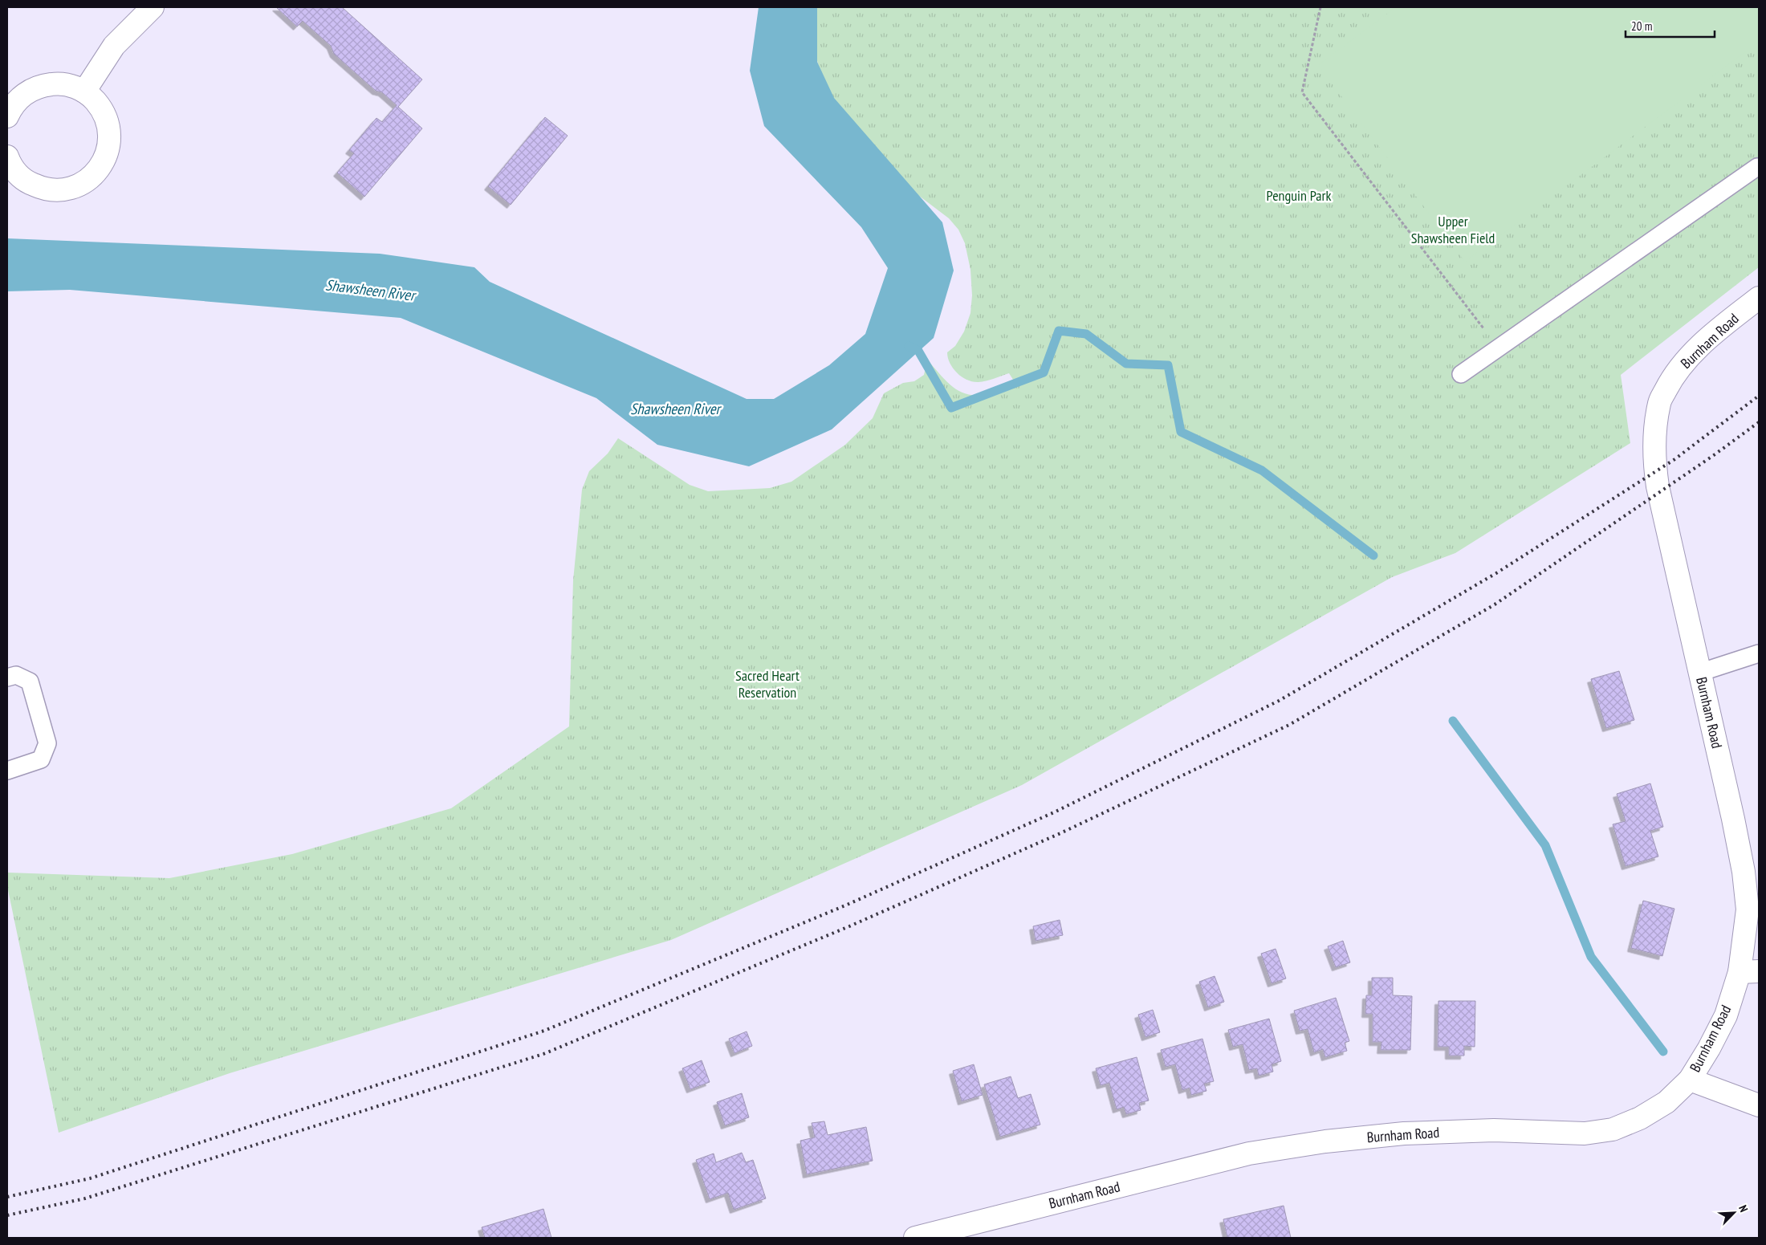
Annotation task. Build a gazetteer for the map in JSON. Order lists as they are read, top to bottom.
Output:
{
  "streets": {
    "street": ["Burnham Road"]
  },
  "water": ["Shawsheen River"],
  "parks": ["Penguin Park", "Upper Shawsheen Field", "Sacred Heart Reservation"],
  "scale_bar": "20 m",
  "north": "top right"
}
